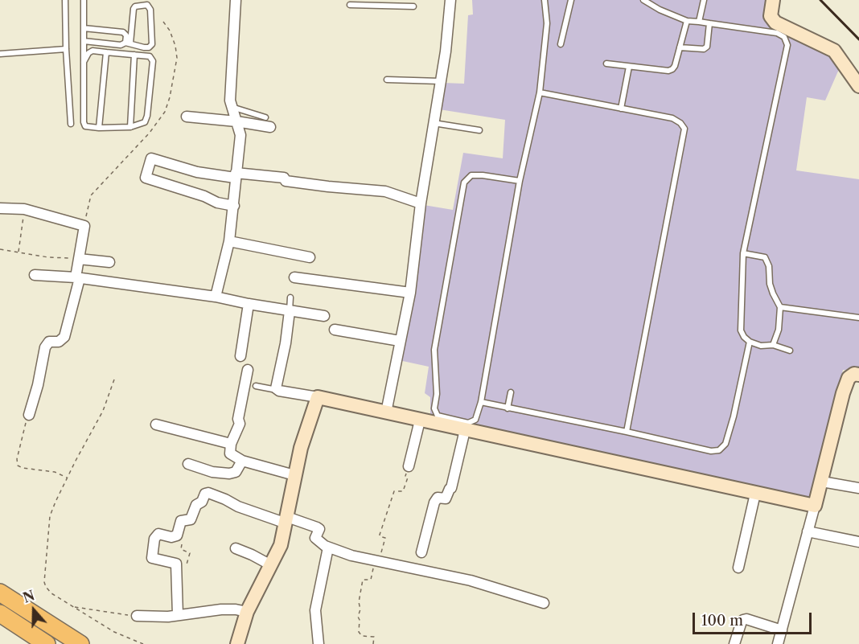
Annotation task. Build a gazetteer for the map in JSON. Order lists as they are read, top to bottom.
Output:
{
  "scale_bar": "100 m",
  "north": "top"
}
